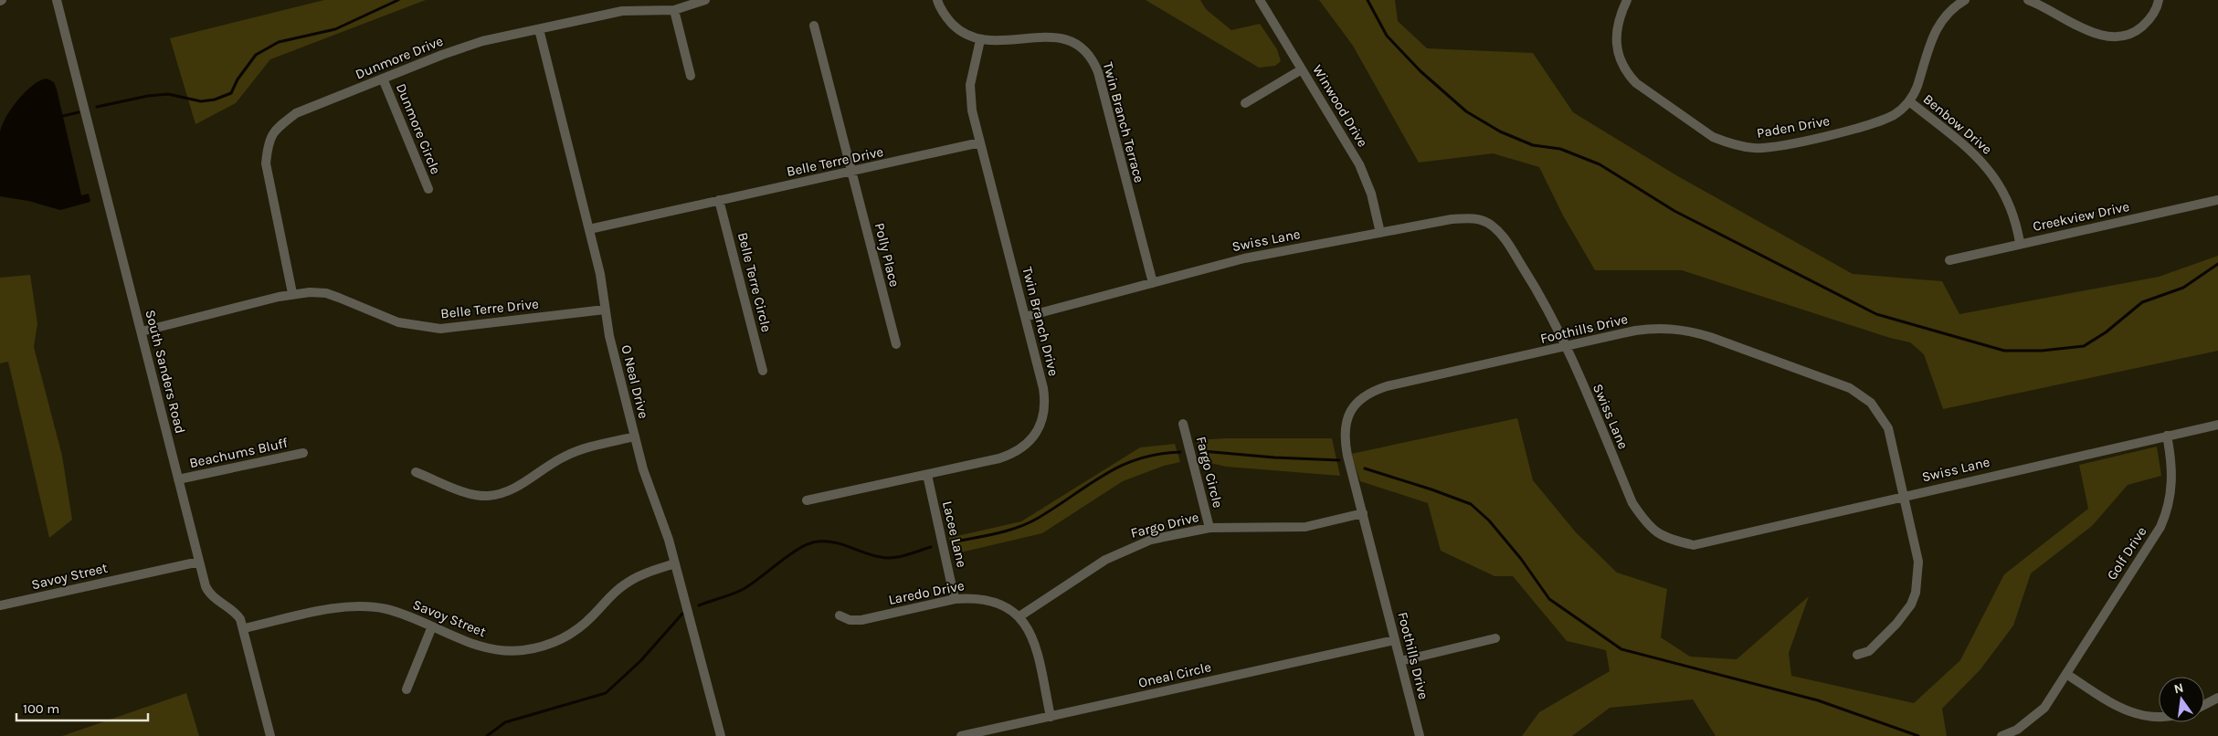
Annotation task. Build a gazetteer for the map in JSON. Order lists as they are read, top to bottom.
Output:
{
  "streets": {
    "street": [
      "Dunmore Drive",
      "Winwood Drive",
      "Twin Branch Terrace",
      "Benbow Drive",
      "Paden Drive",
      "Dunmore Circle",
      "Belle Terre Drive",
      "Creekview Drive",
      "Swiss Lane",
      "Polly Place",
      "Belle Terre Circle",
      "Twin Branch Drive",
      "Foothills Drive",
      "South Sanders Road",
      "O Neal Drive",
      "Beachums Bluff",
      "Fargo Circle",
      "Fargo Drive",
      "Lacee Lane",
      "Golf Drive",
      "Savoy Street",
      "Laredo Drive",
      "Oneal Circle"
    ]
  },
  "crossings": [
    ["Dunmore Drive", "Dunmore Circle"],
    ["Dunmore Drive", "Belle Terre Drive"],
    ["Dunmore Drive", "O Neal Drive"],
    ["Winwood Drive", "Swiss Lane"],
    ["Twin Branch Terrace", "Swiss Lane"],
    ["Twin Branch Terrace", "Twin Branch Drive"],
    ["Benbow Drive", "Paden Drive"],
    ["Benbow Drive", "Creekview Drive"],
    ["Belle Terre Drive", "Polly Place"],
    ["Belle Terre Drive", "Belle Terre Circle"],
    ["Belle Terre Drive", "Twin Branch Drive"],
    ["Belle Terre Drive", "South Sanders Road"],
    ["Belle Terre Drive", "O Neal Drive"],
    ["Swiss Lane", "Twin Branch Drive"],
    ["Swiss Lane", "Foothills Drive"],
    ["Swiss Lane", "Golf Drive"],
    ["Twin Branch Drive", "Lacee Lane"],
    ["Foothills Drive", "Fargo Drive"],
    ["Foothills Drive", "Oneal Circle"],
    ["South Sanders Road", "Beachums Bluff"],
    ["South Sanders Road", "Savoy Street"],
    ["O Neal Drive", "Savoy Street"],
    ["Fargo Circle", "Fargo Drive"],
    ["Fargo Drive", "Laredo Drive"],
    ["Lacee Lane", "Laredo Drive"],
    ["Laredo Drive", "Oneal Circle"]
  ],
  "scale_bar": "100 m",
  "north": "top"
}
